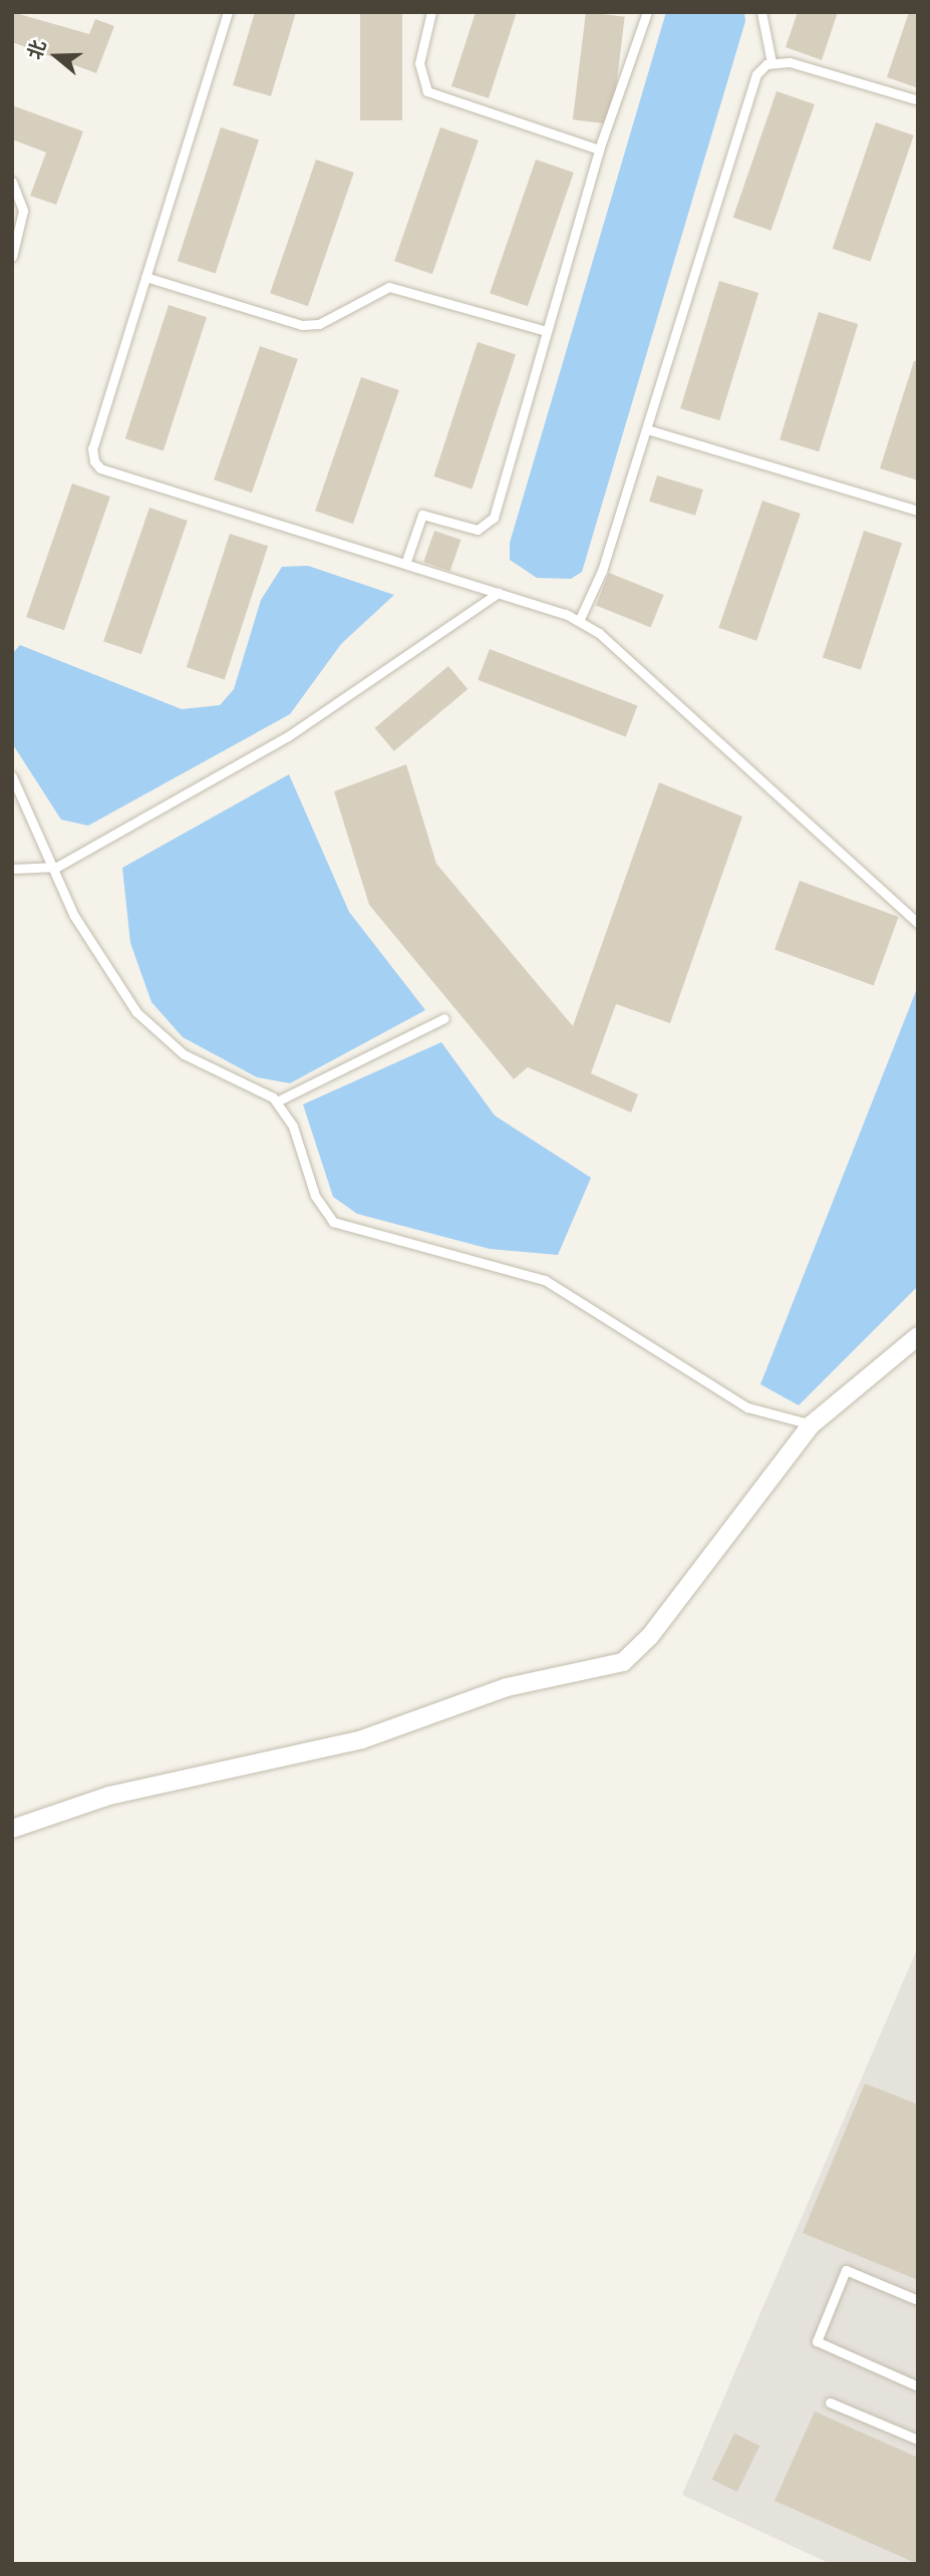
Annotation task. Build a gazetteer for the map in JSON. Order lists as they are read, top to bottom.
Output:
{
  "north": "left"
}
